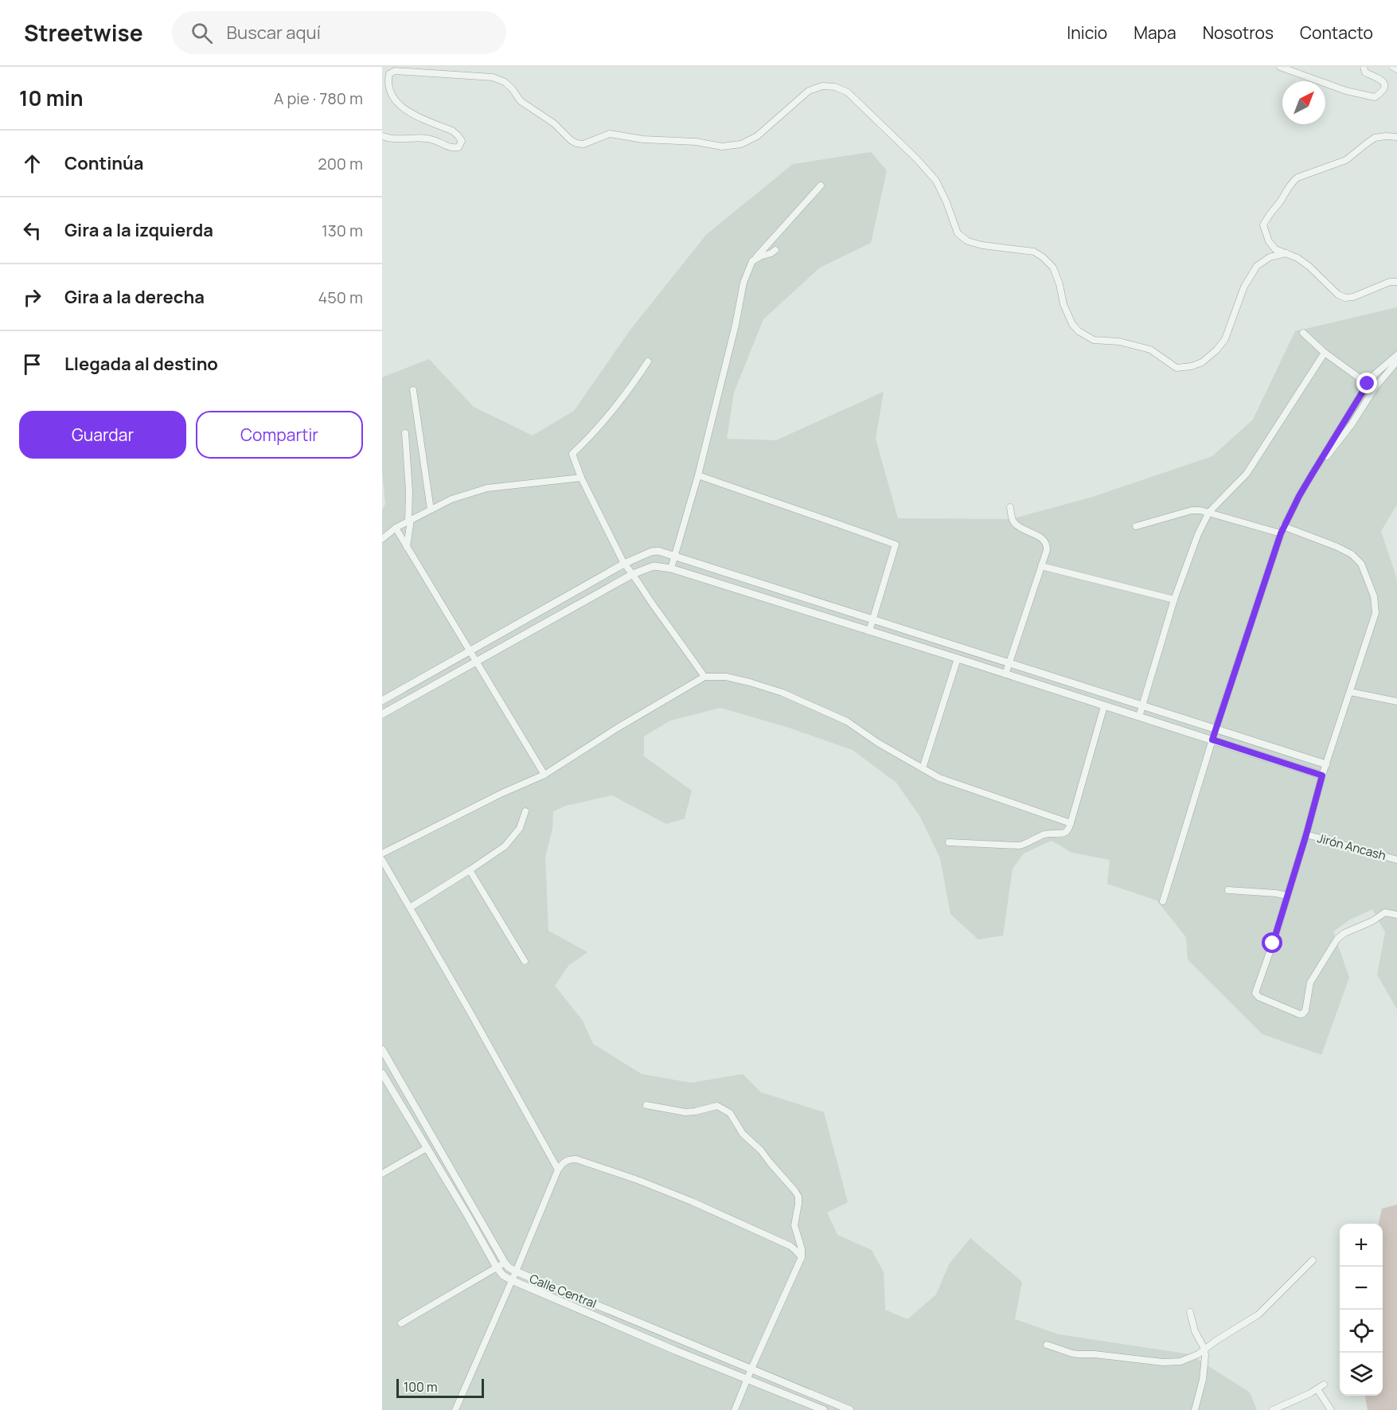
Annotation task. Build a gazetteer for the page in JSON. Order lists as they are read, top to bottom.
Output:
{
  "streets": {
    "street": ["Jirón Ancash", "Calle Central"]
  },
  "scale_bar": "100 m",
  "north": "top right",
  "page": {
    "header": "Streetwise",
    "search": "Buscar aquí",
    "nav": [
      "Inicio",
      "Mapa",
      "Nosotros",
      "Contacto"
    ],
    "heading": ["10 min", "A pie · 780 m"],
    "list": [
      ["Continúa", "200 m"],
      ["Gira a la izquierda", "130 m"],
      ["Gira a la derecha", "450 m"],
      "Llegada al destino"
    ],
    "buttons": ["Guardar", "Compartir"],
    "map_buttons": ["+", "−"],
    "scale": "100 m"
  }
}
